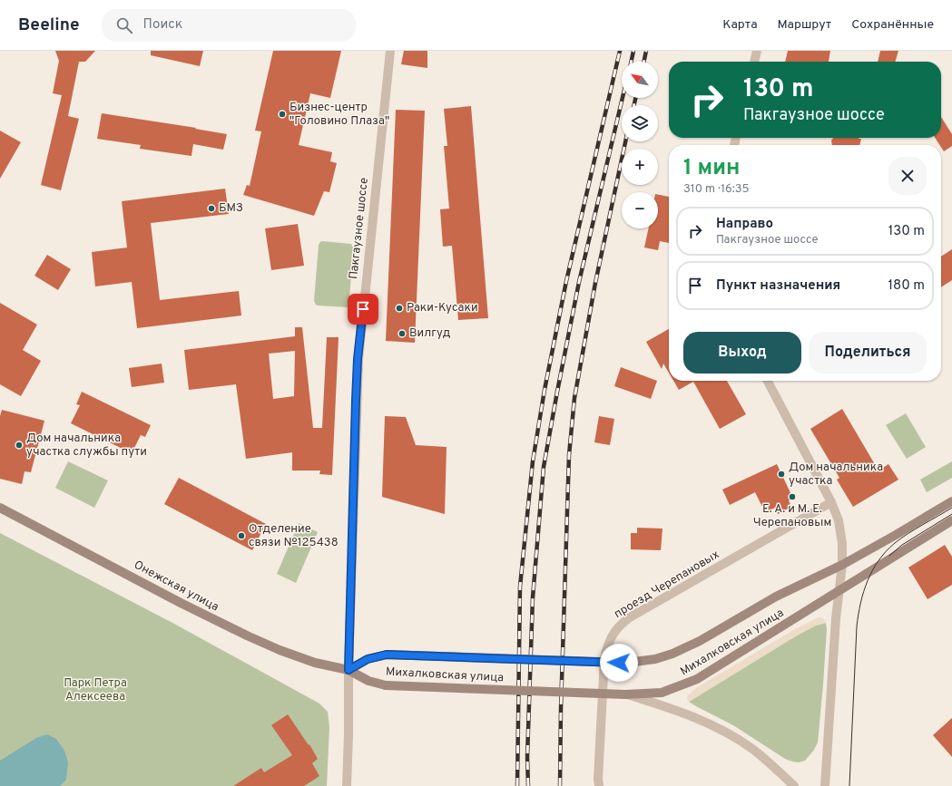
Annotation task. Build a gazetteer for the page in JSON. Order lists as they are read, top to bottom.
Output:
{
  "streets": {
    "main road": ["Онежская улица", "Михалковская улица"],
    "street": ["Пакгаузное шоссе", "проезд Черепановых"]
  },
  "crossings": [
    ["Пакгаузное шоссе", "Онежская улица"],
    ["Пакгаузное шоссе", "Михалковская улица"],
    ["Онежская улица", "Михалковская улица"]
  ],
  "parks": ["Парк Петра Алексеева"],
  "places": [
    "Бизнес-центр \"Головино Плаза\"",
    "БМЗ",
    "Раки-Кусаки",
    "Вилгуд",
    "Дом начальника участка службы пути",
    "Дом начальника участка",
    "Е. А. и М. Е. Черепановым",
    "Отделение связи №125438"
  ],
  "north": "top left",
  "page": {
    "header": "Beeline",
    "search": "Поиск",
    "nav": ["Карта", "Маршрут", "Сохранённые"],
    "map_buttons": ["+", "−"],
    "turn": ["130 m", "Пакгаузное шоссе"],
    "heading": ["1 мин", "310 m · 16:35"],
    "list": [
      {
        "name": "Направо",
        "note": "Пакгаузное шоссе",
        "value": "130 m"
      },
      {
        "name": "Пункт назначения",
        "value": "180 m"
      }
    ],
    "buttons": ["Выход", "Поделиться"]
  }
}
